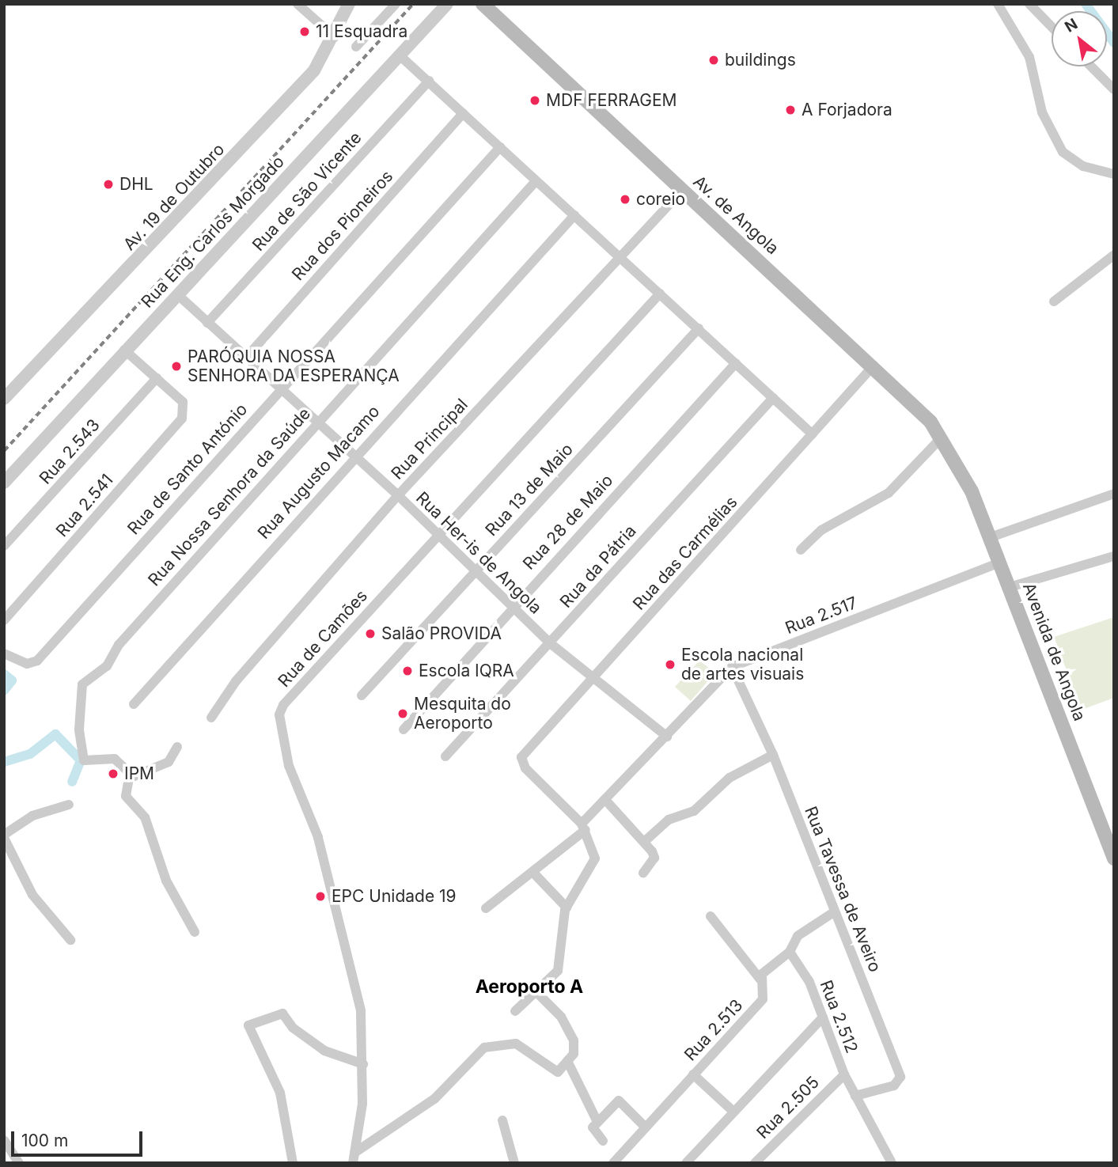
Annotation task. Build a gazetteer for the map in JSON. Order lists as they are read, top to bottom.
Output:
{
  "streets": {
    "main road": ["Av. de Angola", "Avenida de Angola"],
    "street": [
      "Rua de São Vicente",
      "Av. 19 de Outubro",
      "Rua dos Pioneiros",
      "Rua Eng. Carlos Morgado",
      "Rua Principal",
      "Rua 2.543",
      "Rua de Santo António",
      "Rua Augusto Macamo",
      "Rua 13 de Maio",
      "Rua Nossa Senhora da Saúde",
      "Rua 2.541",
      "Rua 28 de Maio",
      "Rua Her-is de Angola",
      "Rua das Carmélias",
      "Rua da Pátria",
      "Rua 2.517",
      "Rua de Camões",
      "Rua Tavessa de Aveiro",
      "Rua 2.512",
      "Rua 2.513",
      "Rua 2.505"
    ]
  },
  "crossings": [
    ["Rua de São Vicente", "Rua Her-is de Angola"],
    ["Av. de Angola", "Rua Principal"],
    ["Av. de Angola", "Rua das Carmélias"],
    ["Av. de Angola", "Avenida de Angola"],
    ["Rua dos Pioneiros", "Rua Her-is de Angola"],
    ["Rua Eng. Carlos Morgado", "Rua Her-is de Angola"],
    ["Rua Principal", "Rua Her-is de Angola"],
    ["Rua 2.543", "Rua 2.541"],
    ["Rua de Santo António", "Rua Her-is de Angola"],
    ["Rua Augusto Macamo", "Rua Her-is de Angola"],
    ["Rua 13 de Maio", "Rua Her-is de Angola"],
    ["Rua Nossa Senhora da Saúde", "Rua Her-is de Angola"],
    ["Rua 28 de Maio", "Rua Her-is de Angola"],
    ["Rua Her-is de Angola", "Rua das Carmélias"],
    ["Rua Her-is de Angola", "Rua da Pátria"],
    ["Rua Her-is de Angola", "Rua 2.517"],
    ["Rua Her-is de Angola", "Rua de Camões"],
    ["Rua das Carmélias", "Rua 2.517"],
    ["Rua 2.517", "Avenida de Angola"],
    ["Rua 2.517", "Rua Tavessa de Aveiro"],
    ["Rua Tavessa de Aveiro", "Rua 2.512"],
    ["Rua 2.512", "Rua 2.505"]
  ],
  "districts": ["Aeroporto A"],
  "places": [
    "11 Esquadra",
    "buildings",
    "MDF FERRAGEM",
    "A Forjadora",
    "DHL",
    "coreio",
    "PARÓQUIA NOSSA SENHORA DA ESPERANÇA",
    "Salão PROVIDA",
    "Escola nacional de artes visuais",
    "Escola IQRA",
    "Mesquita do Aeroporto",
    "IPM",
    "EPC Unidade 19"
  ],
  "scale_bar": "100 m",
  "north": "top left"
}
